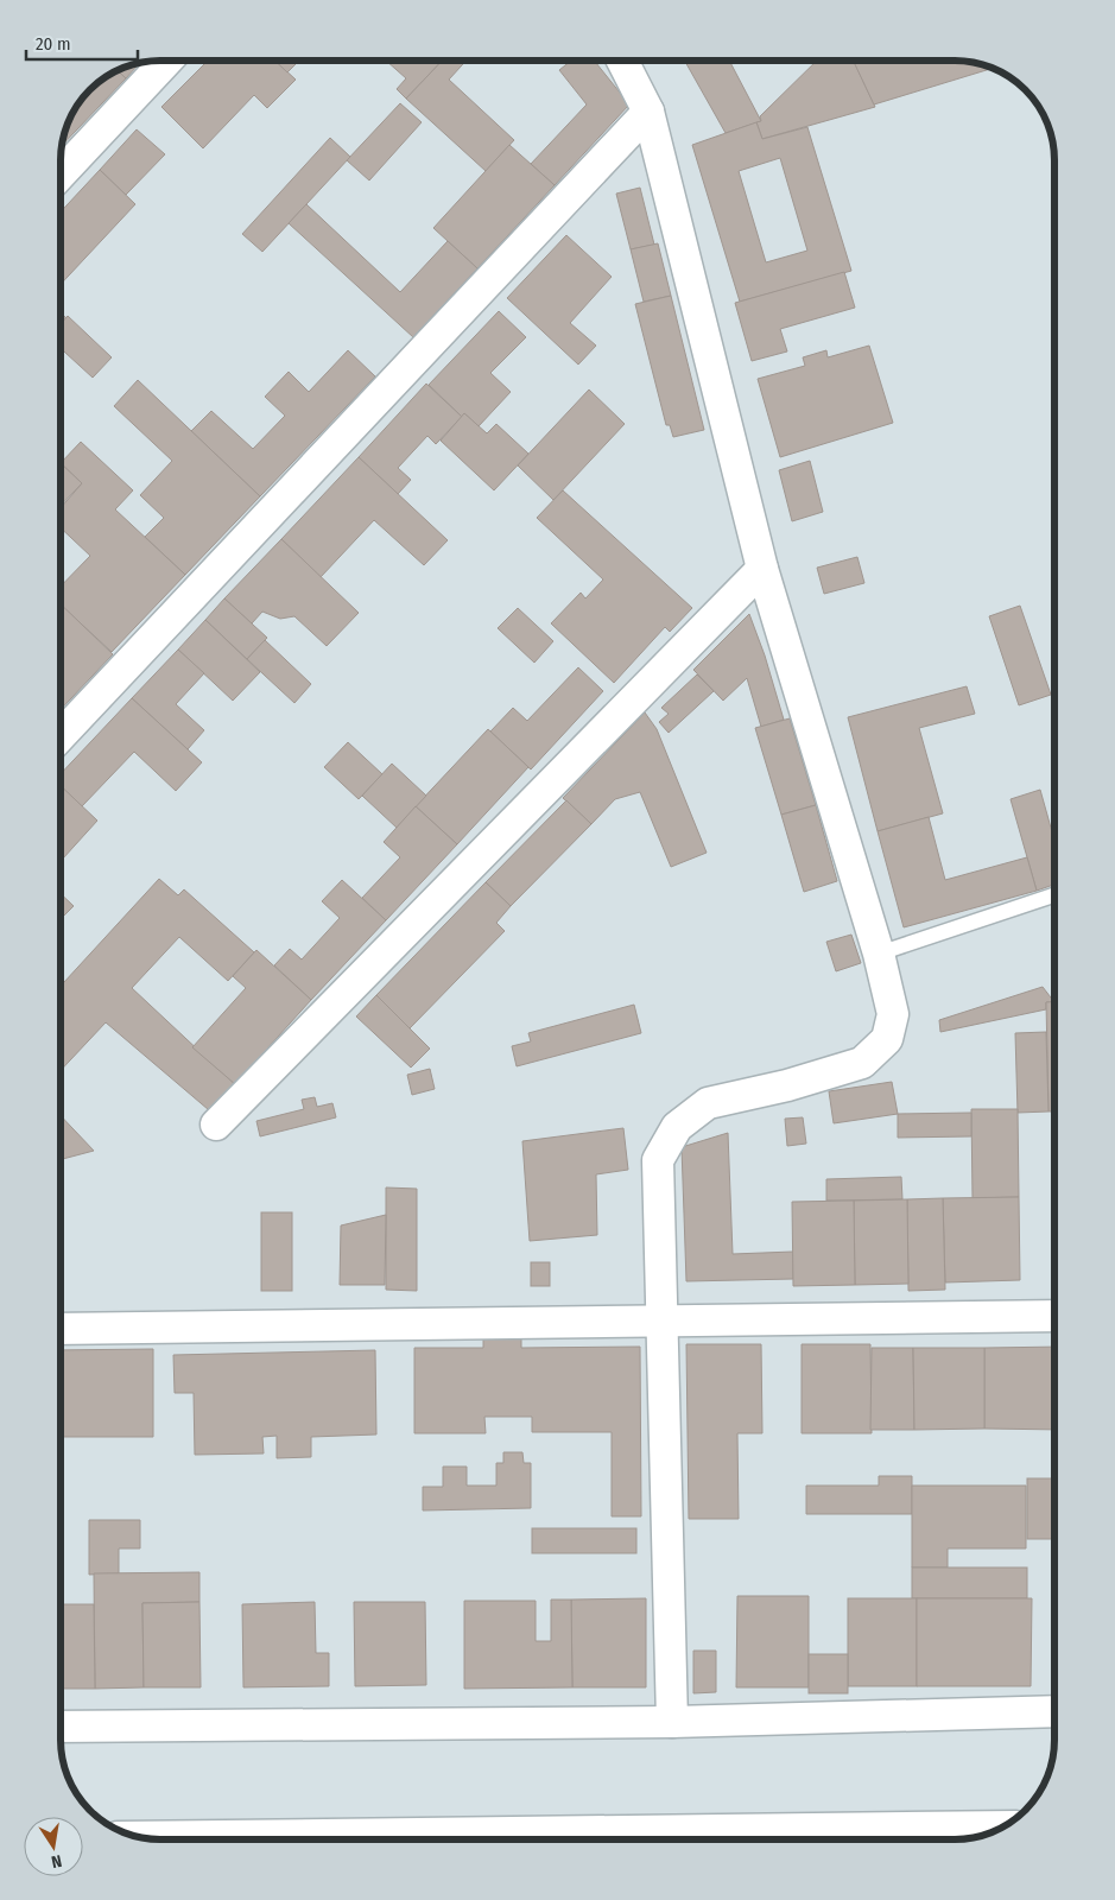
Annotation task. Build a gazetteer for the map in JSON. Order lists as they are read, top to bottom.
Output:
{
  "scale_bar": "20 m",
  "north": "bottom"
}
